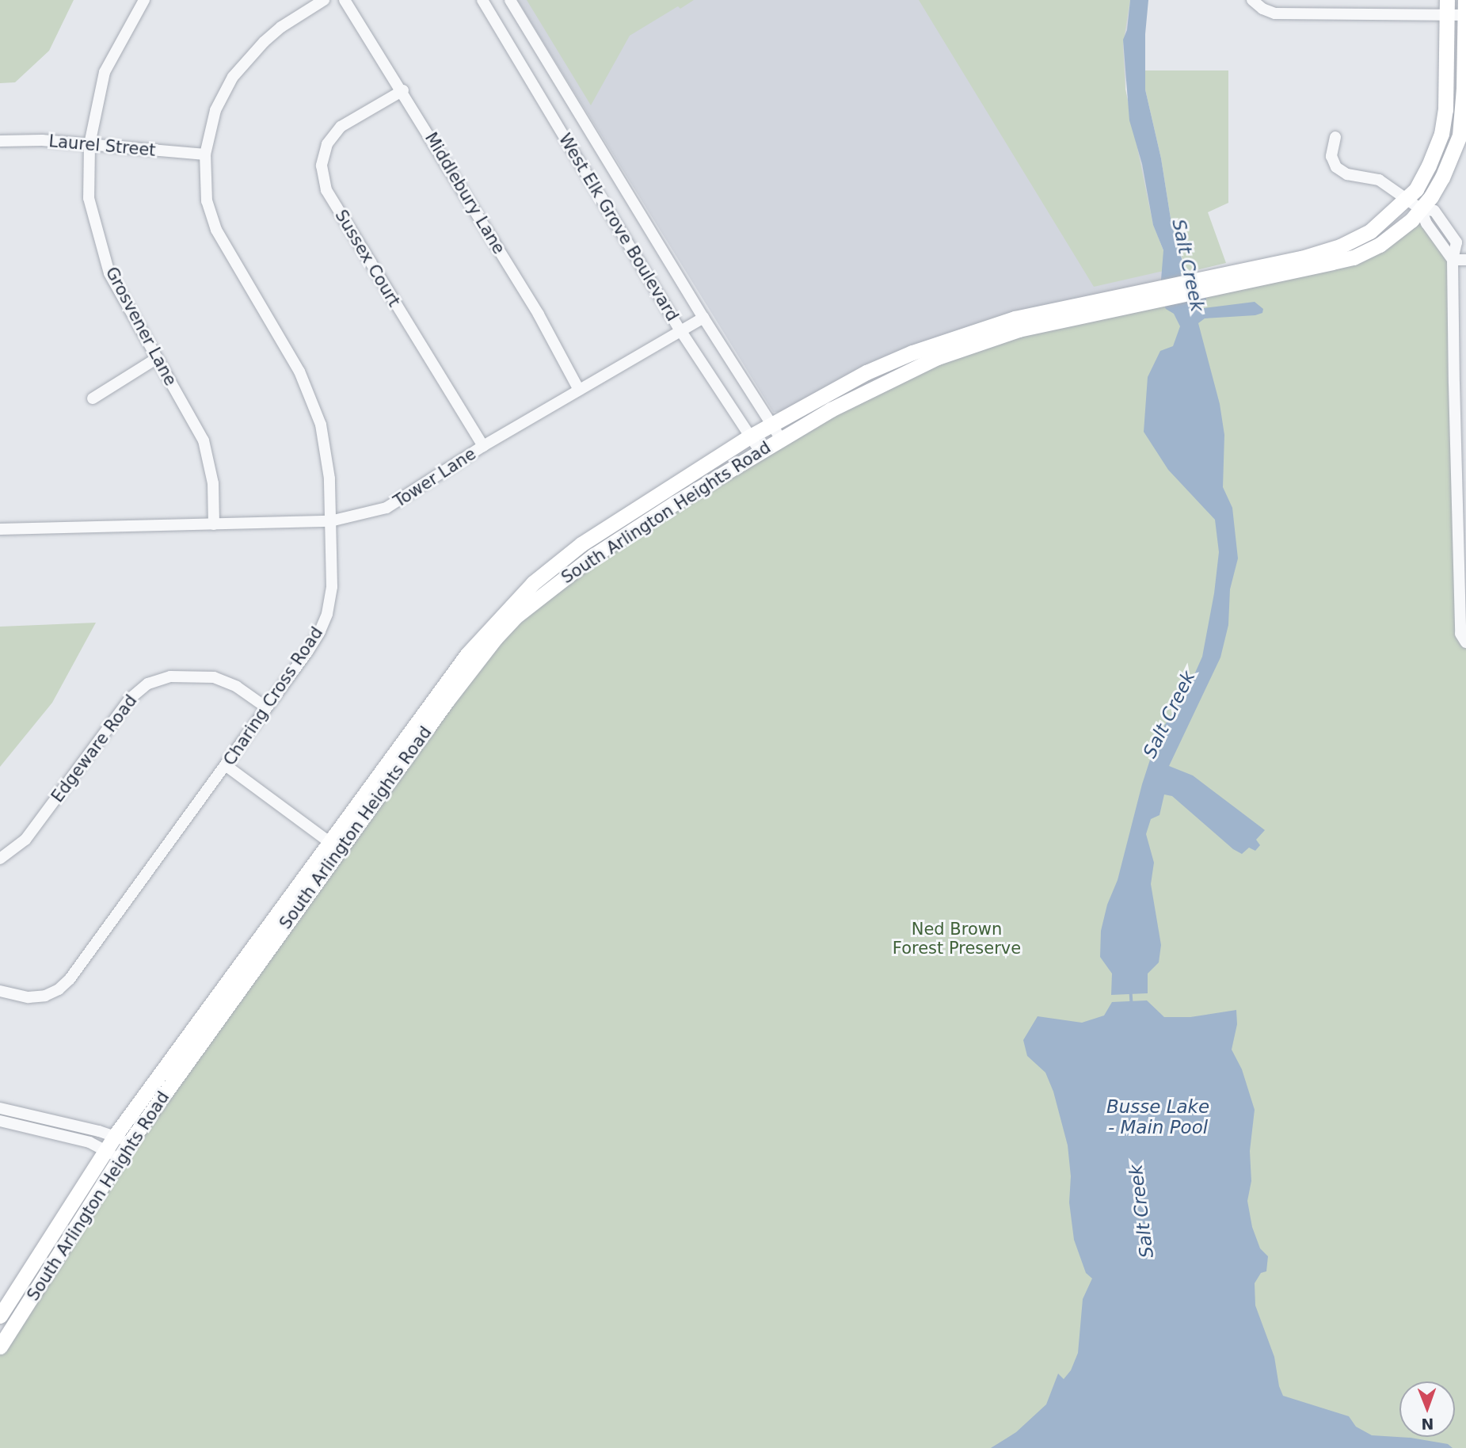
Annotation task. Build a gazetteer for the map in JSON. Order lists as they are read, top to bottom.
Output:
{
  "streets": {
    "main road": ["South Arlington Heights Road"],
    "street": [
      "Laurel Street",
      "Middlebury Lane",
      "West Elk Grove Boulevard",
      "Sussex Court",
      "Grosvener Lane",
      "Tower Lane",
      "Charing Cross Road",
      "Edgeware Road"
    ]
  },
  "crossings": [
    ["Laurel Street", "Grosvener Lane"],
    ["Laurel Street", "Charing Cross Road"],
    ["Middlebury Lane", "Sussex Court"],
    ["Middlebury Lane", "Tower Lane"],
    ["West Elk Grove Boulevard", "Tower Lane"],
    ["West Elk Grove Boulevard", "South Arlington Heights Road"],
    ["Sussex Court", "Tower Lane"],
    ["Grosvener Lane", "Tower Lane"],
    ["Tower Lane", "Charing Cross Road"],
    ["Charing Cross Road", "Edgeware Road"]
  ],
  "water": ["Salt Creek", "Busse Lake - Main Pool"],
  "parks": ["Ned Brown Forest Preserve"],
  "north": "bottom"
}
